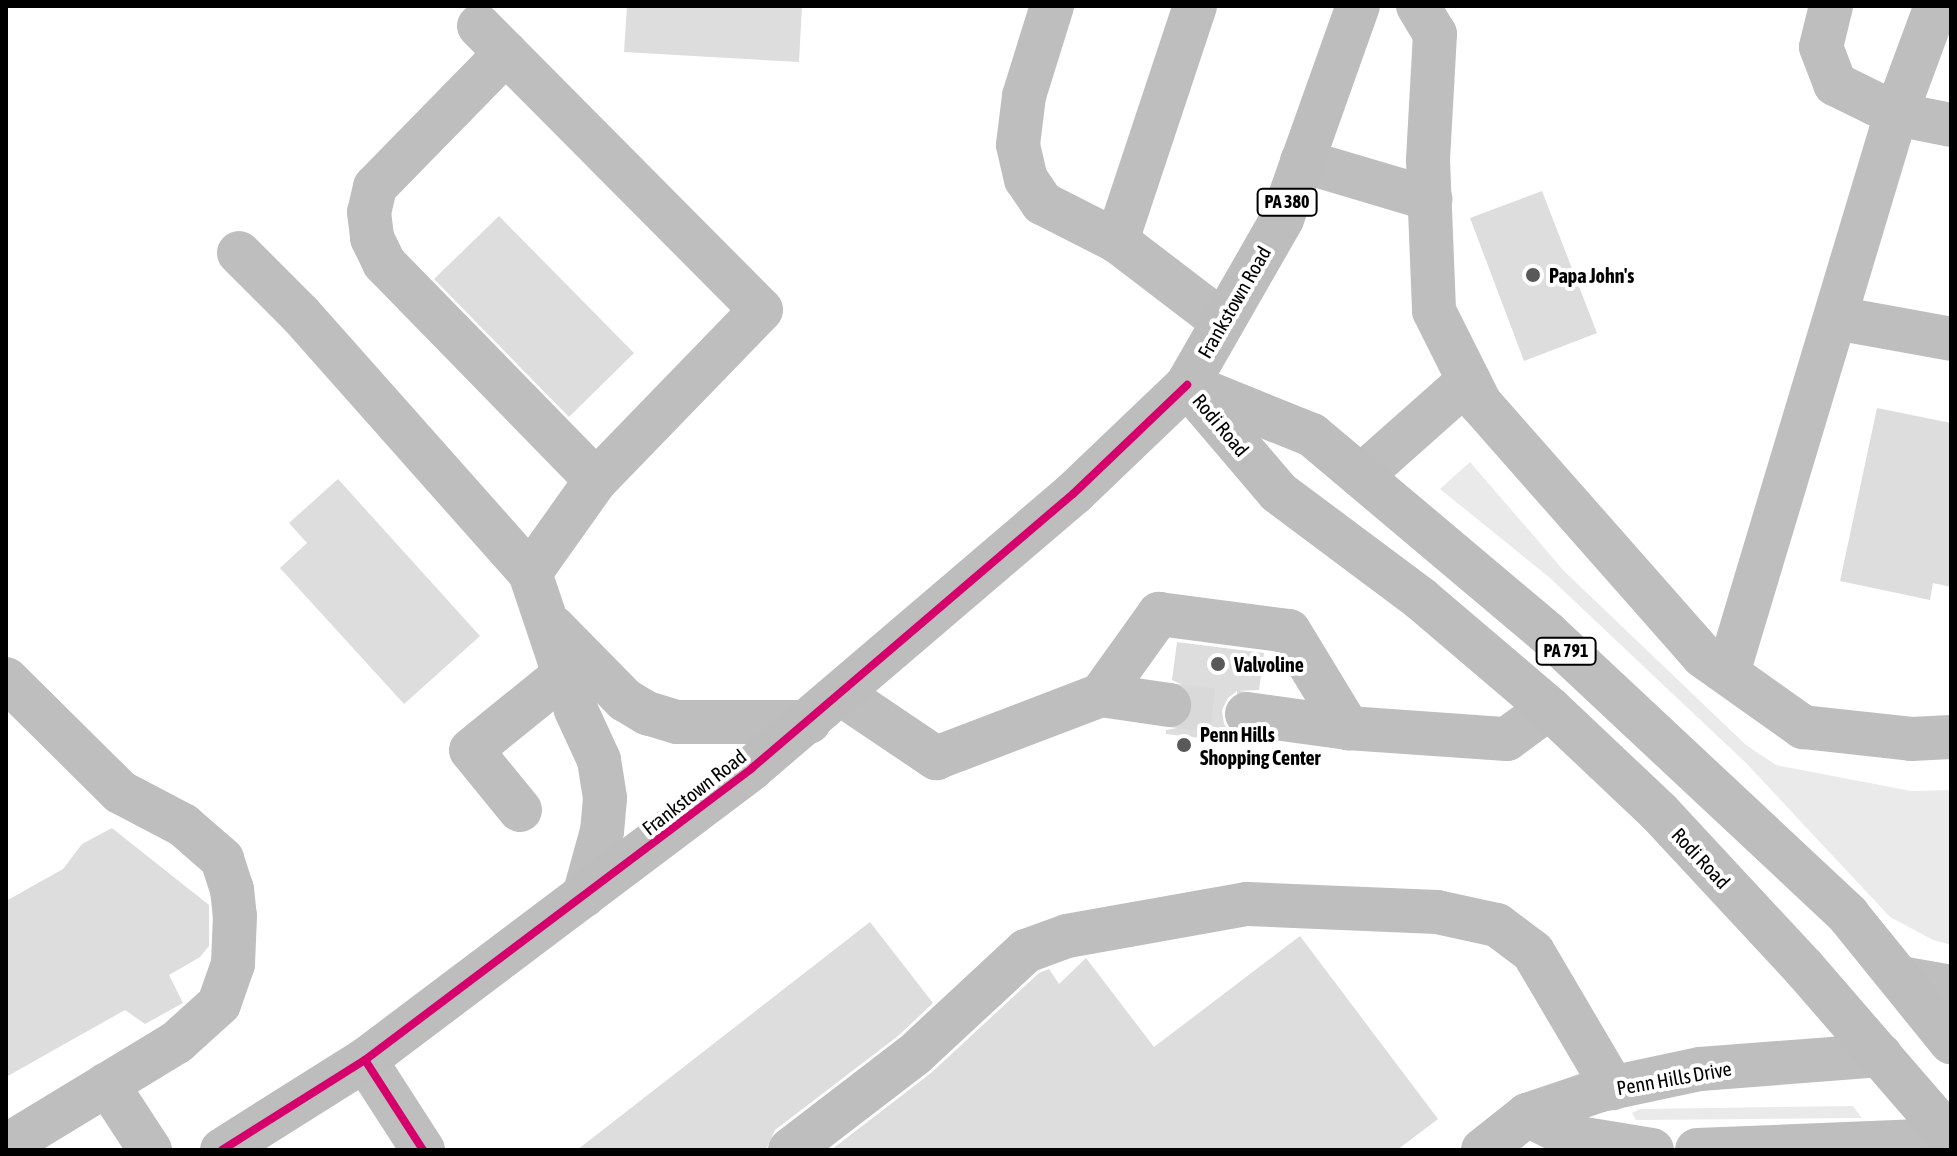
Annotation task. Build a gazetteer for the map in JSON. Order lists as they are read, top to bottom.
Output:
{
  "streets": {
    "main road": [
      "PA 380",
      "Frankstown Road",
      "Rodi Road",
      "PA 791"
    ],
    "street": ["Penn Hills Drive"]
  },
  "crossings": [
    ["Frankstown Road", "Rodi Road"],
    ["Rodi Road", "Penn Hills Drive"]
  ],
  "places": ["Papa John's", "Valvoline", "Penn Hills Shopping Center"]
}
